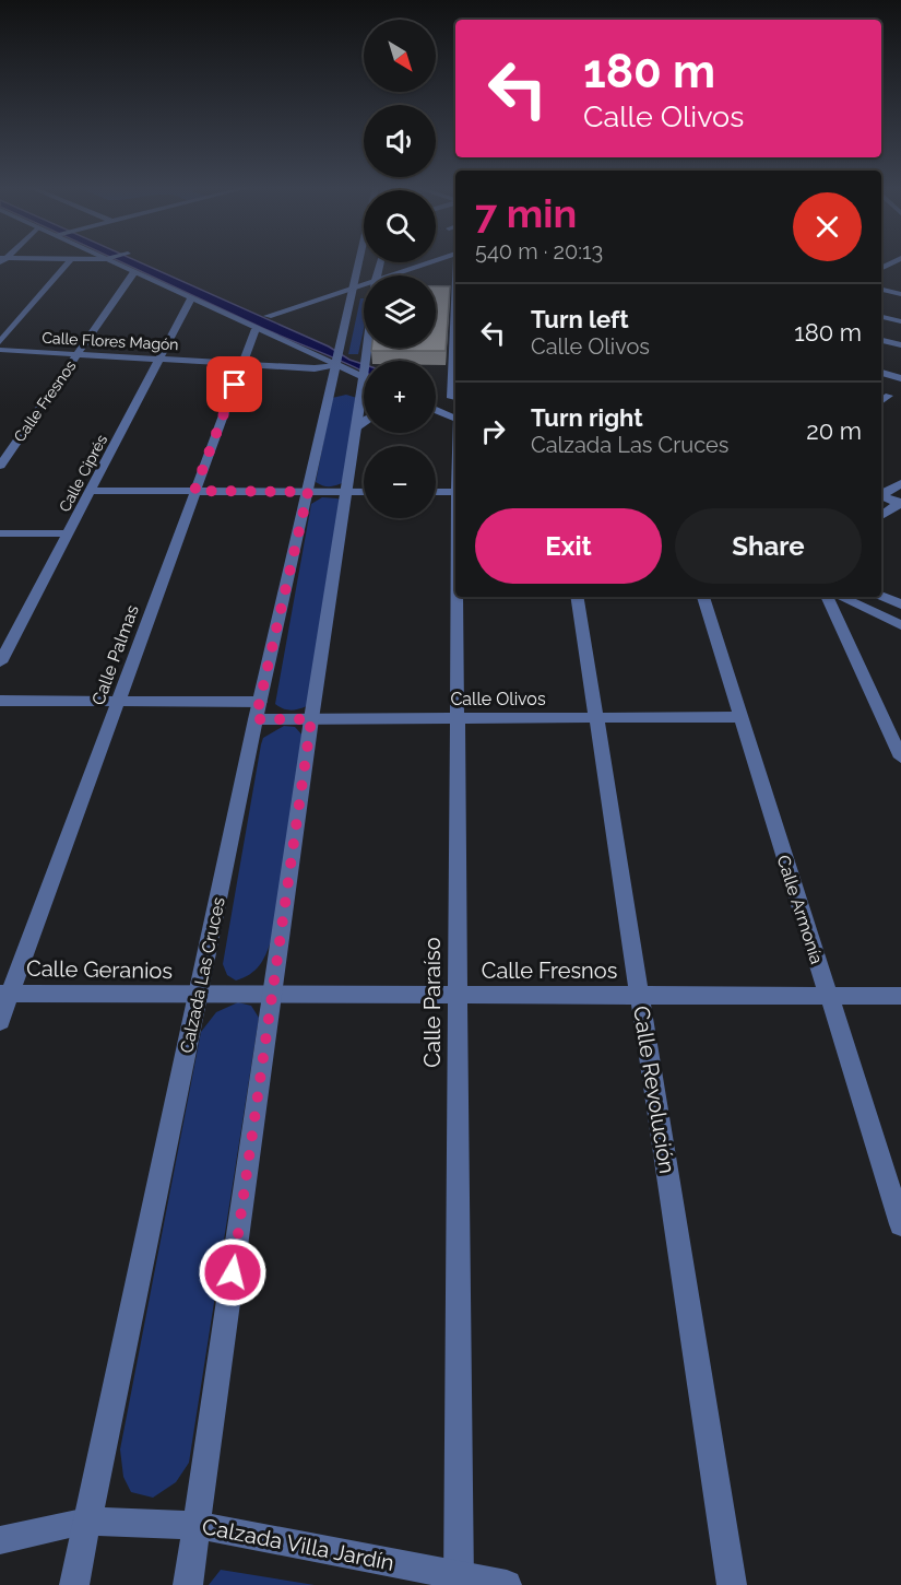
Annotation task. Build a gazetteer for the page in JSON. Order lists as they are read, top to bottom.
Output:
{
  "streets": {
    "street": [
      "Calle Flores Magón",
      "Calle Fresnos",
      "Calle Ciprés",
      "Calle Palmas",
      "Calle Olivos",
      "Calle Armonía",
      "Calle Geranios",
      "Calzada Las Cruces",
      "Calle Paraíso",
      "Calle Revolución",
      "Calzada Villa Jardín"
    ]
  },
  "crossings": [
    ["Calle Flores Magón", "Calle Fresnos"],
    ["Calle Flores Magón", "Calle Ciprés"],
    ["Calle Flores Magón", "Calle Palmas"],
    ["Calle Flores Magón", "Calzada Las Cruces"],
    ["Calle Fresnos", "Calle Armonía"],
    ["Calle Fresnos", "Calle Geranios"],
    ["Calle Fresnos", "Calzada Las Cruces"],
    ["Calle Fresnos", "Calle Paraíso"],
    ["Calle Fresnos", "Calle Revolución"],
    ["Calle Palmas", "Calle Olivos"],
    ["Calle Palmas", "Calle Geranios"],
    ["Calle Olivos", "Calle Armonía"],
    ["Calle Olivos", "Calzada Las Cruces"],
    ["Calle Olivos", "Calle Paraíso"],
    ["Calle Olivos", "Calle Revolución"],
    ["Calle Geranios", "Calzada Las Cruces"],
    ["Calzada Las Cruces", "Calzada Villa Jardín"],
    ["Calle Paraíso", "Calzada Villa Jardín"]
  ],
  "north": "bottom right",
  "page": {
    "map_buttons": ["+", "−"],
    "turn": ["180 m", "Calle Olivos"],
    "heading": ["7 min", "540 m · 20:13"],
    "list": [
      {
        "name": "Turn left",
        "note": "Calle Olivos",
        "value": "180 m"
      },
      {
        "name": "Turn right",
        "note": "Calzada Las Cruces",
        "value": "20 m"
      }
    ],
    "buttons": ["Exit", "Share"]
  }
}
